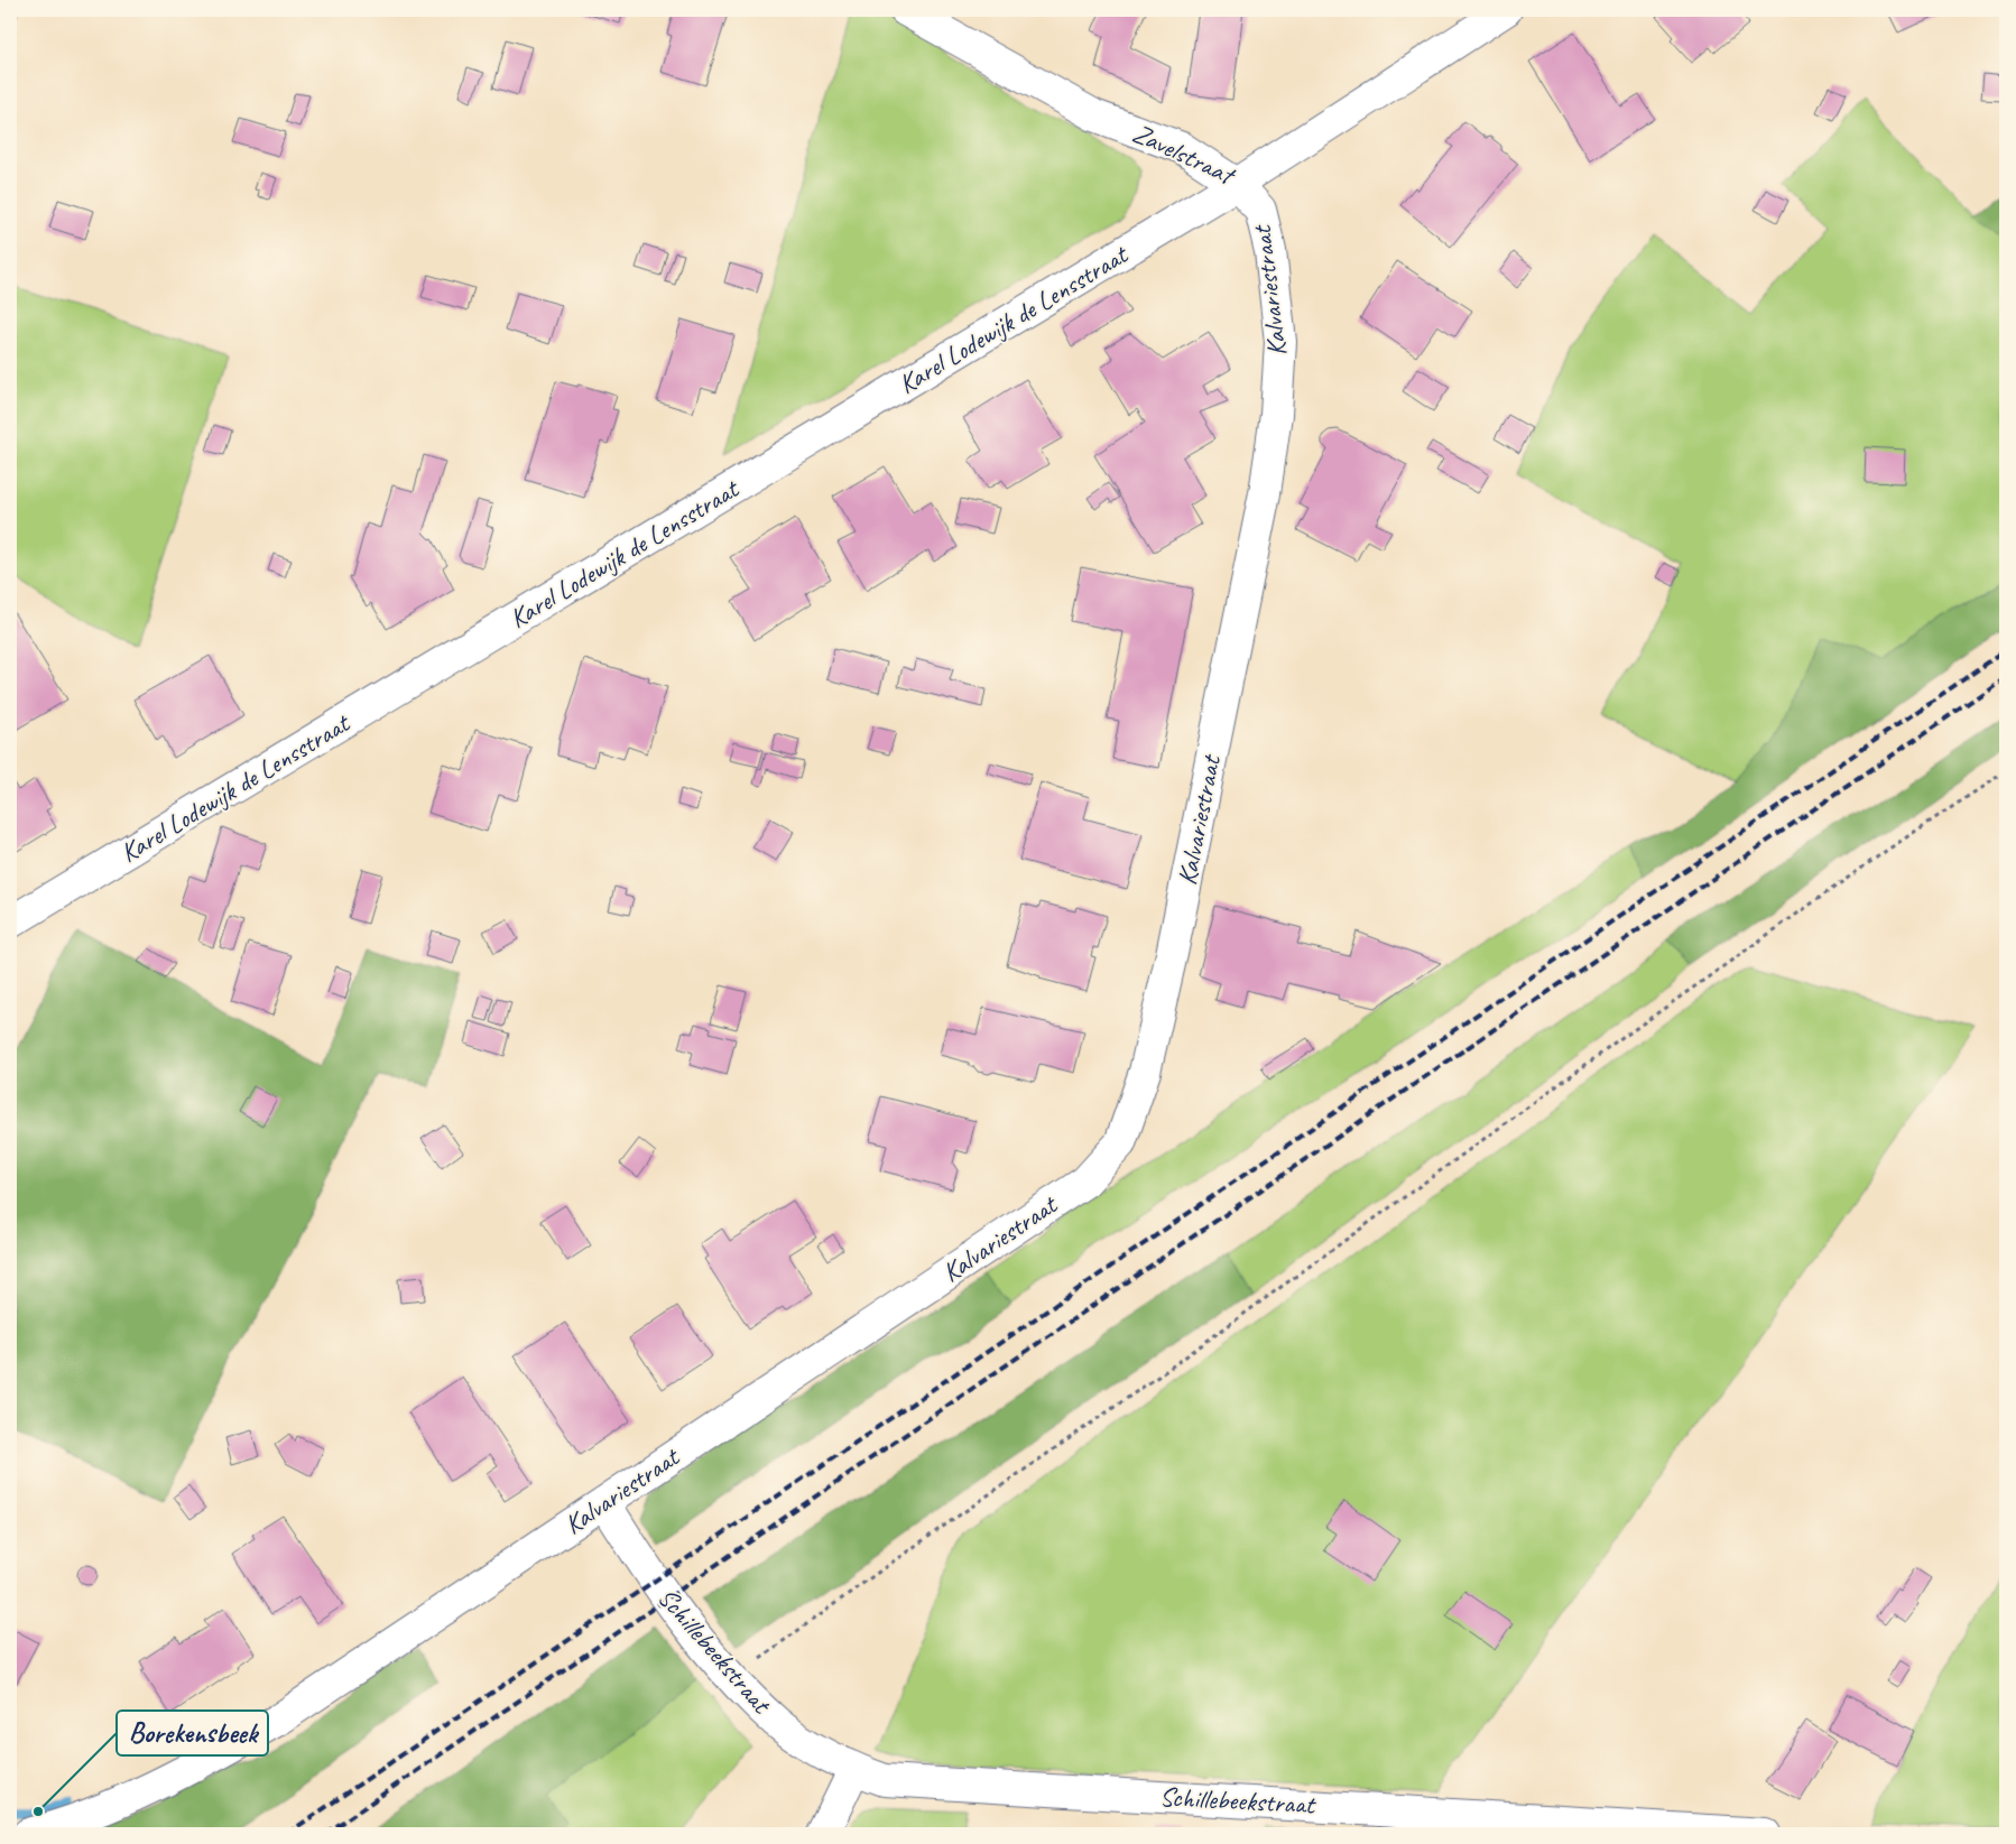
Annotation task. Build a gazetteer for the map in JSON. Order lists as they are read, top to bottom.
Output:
{
  "streets": {
    "street": [
      "Zavelstraat",
      "Kalvariestraat",
      "Karel Lodewijk de Lensstraat",
      "Schillebeekstraat"
    ]
  },
  "crossings": [
    ["Zavelstraat", "Kalvariestraat"],
    ["Zavelstraat", "Karel Lodewijk de Lensstraat"],
    ["Kalvariestraat", "Karel Lodewijk de Lensstraat"],
    ["Kalvariestraat", "Schillebeekstraat"]
  ],
  "places": ["Borekensbeek"]
}
